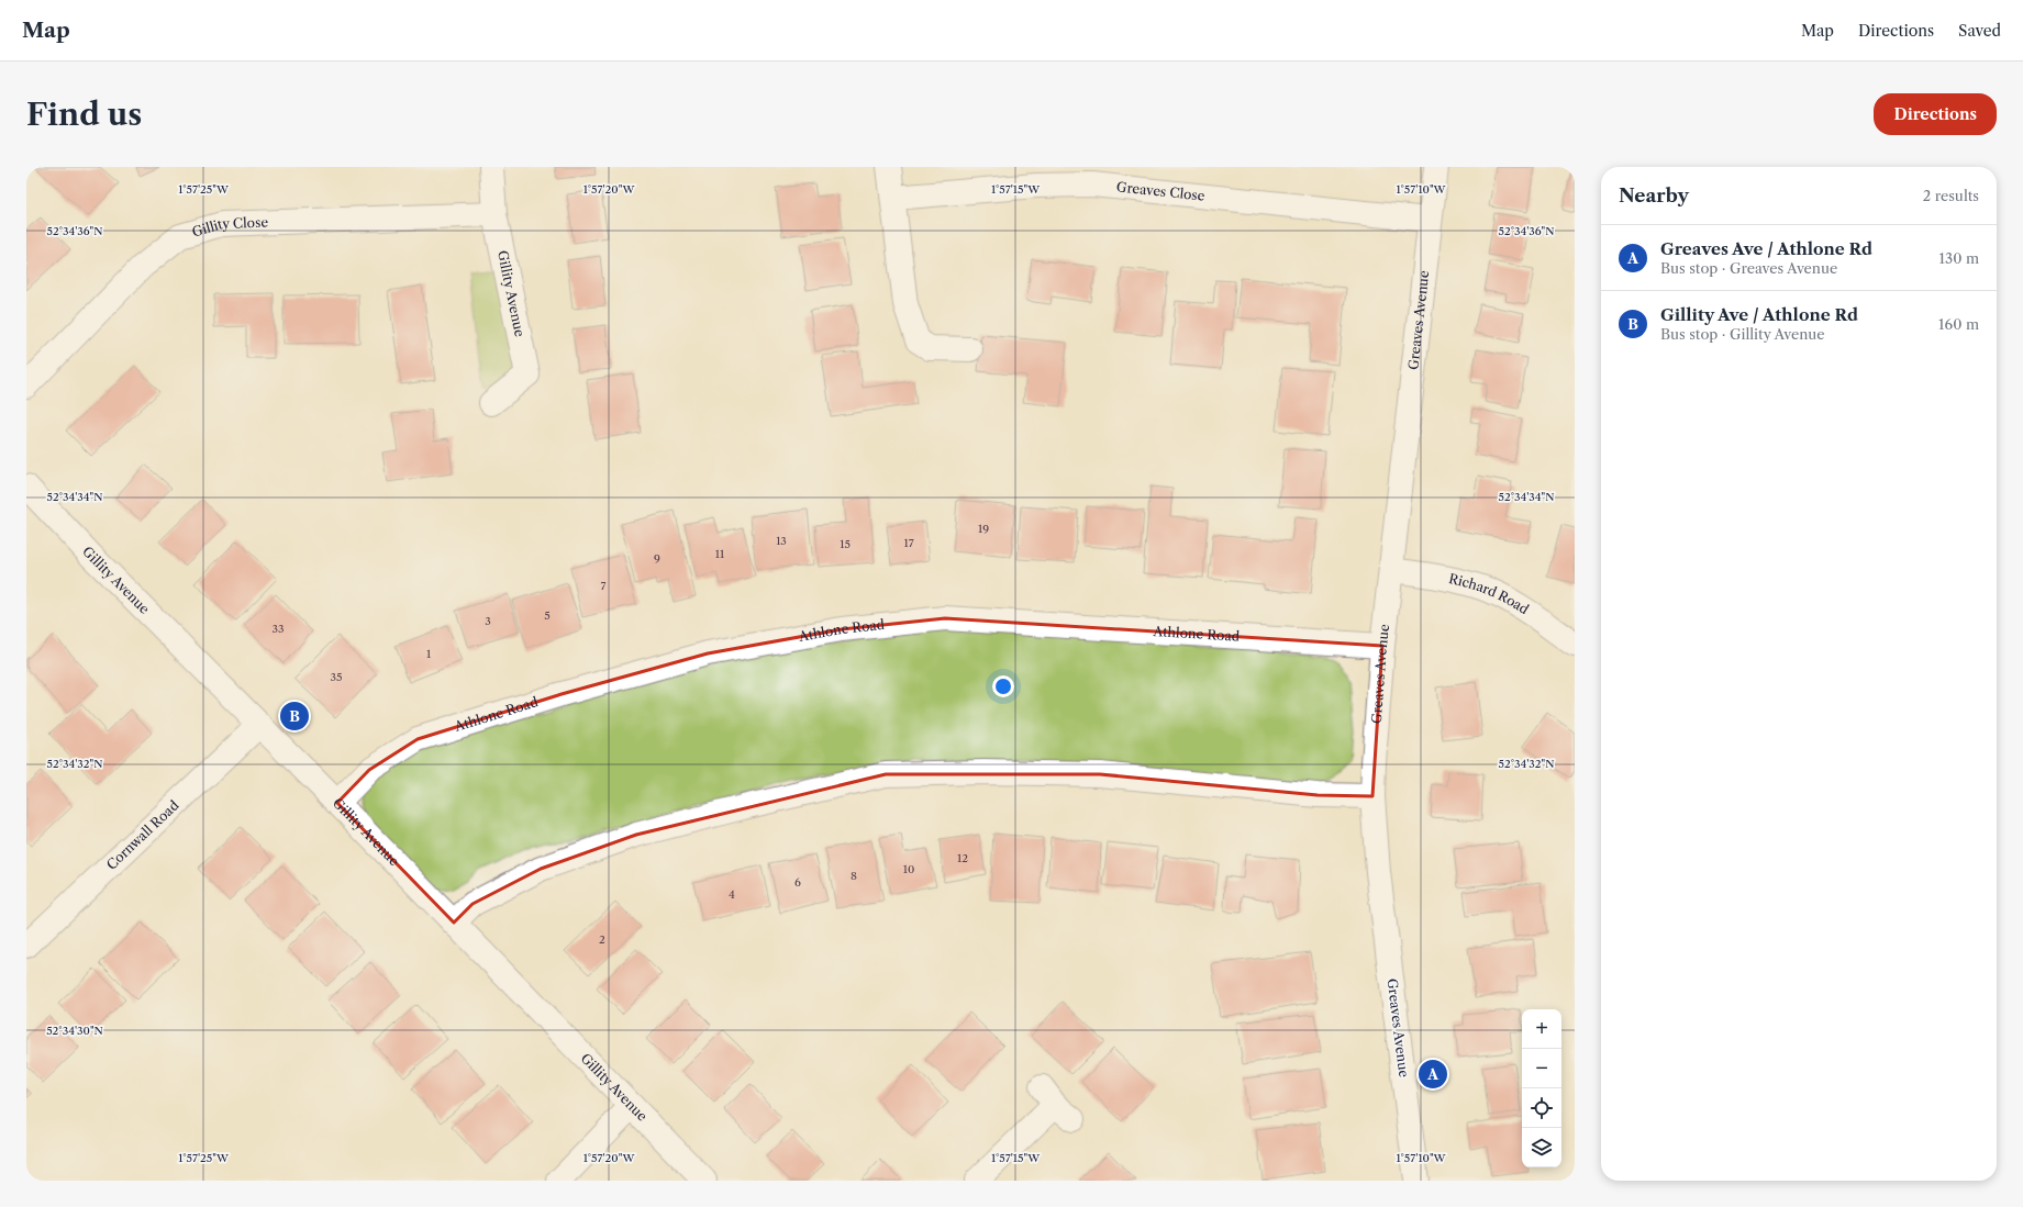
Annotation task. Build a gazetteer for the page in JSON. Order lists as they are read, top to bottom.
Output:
{
  "streets": {
    "street": [
      "Greaves Close",
      "Gillity Close",
      "Gillity Avenue",
      "Greaves Avenue",
      "Richard Road",
      "Athlone Road",
      "Cornwall Road"
    ]
  },
  "crossings": [
    ["Greaves Close", "Greaves Avenue"],
    ["Gillity Close", "Gillity Avenue"],
    ["Gillity Avenue", "Athlone Road"],
    ["Gillity Avenue", "Cornwall Road"],
    ["Greaves Avenue", "Richard Road"],
    ["Greaves Avenue", "Athlone Road"]
  ],
  "house_numbers": [
    "19",
    "13",
    "17",
    "15",
    "11",
    "9",
    "7",
    "5",
    "3",
    "33",
    "1",
    "35",
    "12",
    "10",
    "8",
    "6",
    "4",
    "2"
  ],
  "page": {
    "header": "Map",
    "nav": ["Map", "Directions", "Saved"],
    "buttons": "Directions",
    "title": "Find us",
    "heading": ["Nearby", "2 results"],
    "list": [
      {
        "mark": "A",
        "name": "Greaves Ave / Athlone Rd",
        "note": "Bus stop · Greaves Avenue",
        "value": "130 m"
      },
      {
        "mark": "B",
        "name": "Gillity Ave / Athlone Rd",
        "note": "Bus stop · Gillity Avenue",
        "value": "160 m"
      }
    ],
    "pins": ["B", "A"],
    "map_buttons": ["+", "−"]
  },
  "coordinates": [
    "1°57'25\"W",
    "1°57'20\"W",
    "1°57'15\"W",
    "1°57'10\"W",
    "52°34'36\"N",
    "52°34'34\"N",
    "52°34'32\"N",
    "52°34'30\"N"
  ]
}
